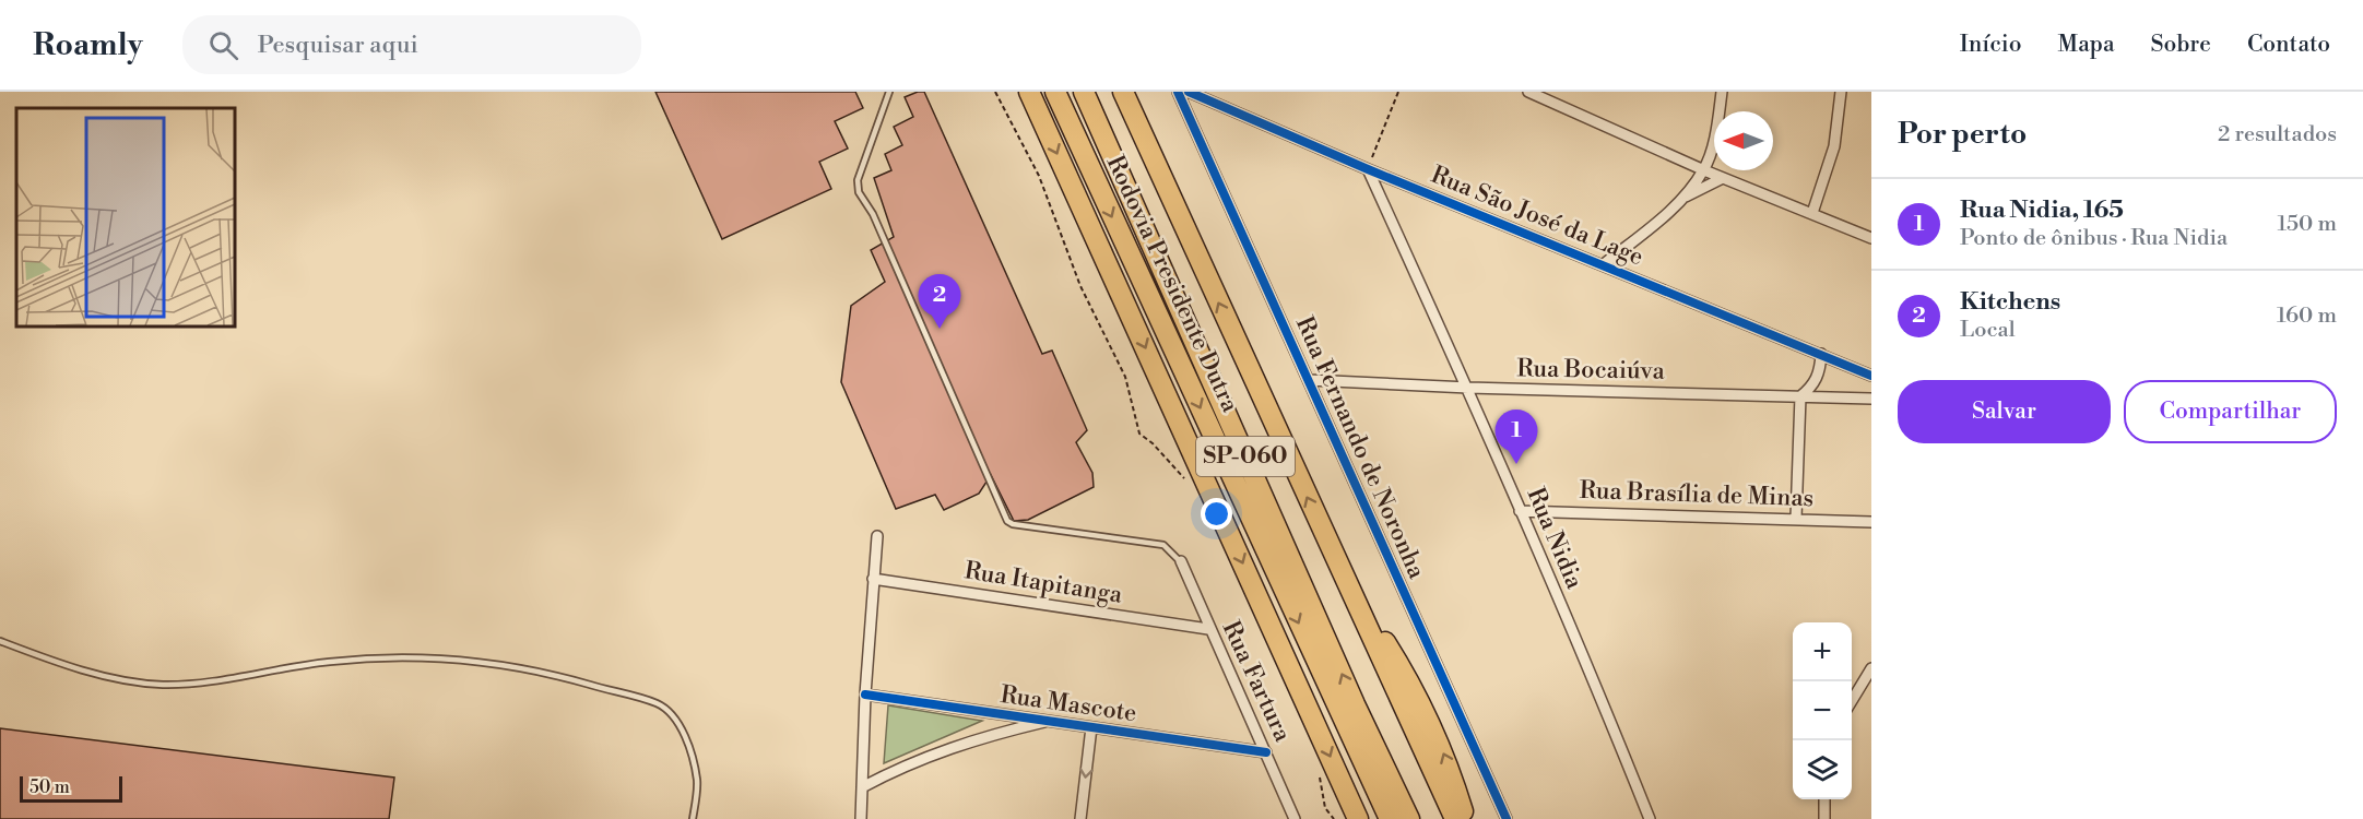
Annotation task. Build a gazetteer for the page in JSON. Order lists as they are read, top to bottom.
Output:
{
  "streets": {
    "highway": ["Rodovia Presidente Dutra", "SP-060"],
    "street": [
      "Rua São José da Lage",
      "Rua Bocaiúva",
      "Rua Fernando de Noronha",
      "Rua Brasília de Minas",
      "Rua Nidia",
      "Rua Itapitanga",
      "Rua Fartura",
      "Rua Mascote"
    ]
  },
  "crossings": [
    ["Rua São José da Lage", "Rua Nidia"],
    ["Rua Bocaiúva", "Rua Fernando de Noronha"],
    ["Rua Bocaiúva", "Rua Nidia"],
    ["Rua Brasília de Minas", "Rua Nidia"],
    ["Rua Itapitanga", "Rua Fartura"],
    ["Rua Fartura", "Rua Mascote"]
  ],
  "scale_bar": "50 m",
  "north": "left",
  "page": {
    "header": "Roamly",
    "search": "Pesquisar aqui",
    "nav": [
      "Início",
      "Mapa",
      "Sobre",
      "Contato"
    ],
    "heading": ["Por perto", "2 resultados"],
    "list": [
      {
        "mark": "1",
        "name": "Rua Nidia, 165",
        "note": "Ponto de ônibus · Rua Nidia",
        "value": "150 m"
      },
      {
        "mark": "2",
        "name": "Kitchens",
        "note": "Local",
        "value": "160 m"
      }
    ],
    "pins": ["2", "1"],
    "buttons": ["Salvar", "Compartilhar"],
    "map_buttons": ["+", "−"],
    "scale": "50 m"
  }
}
